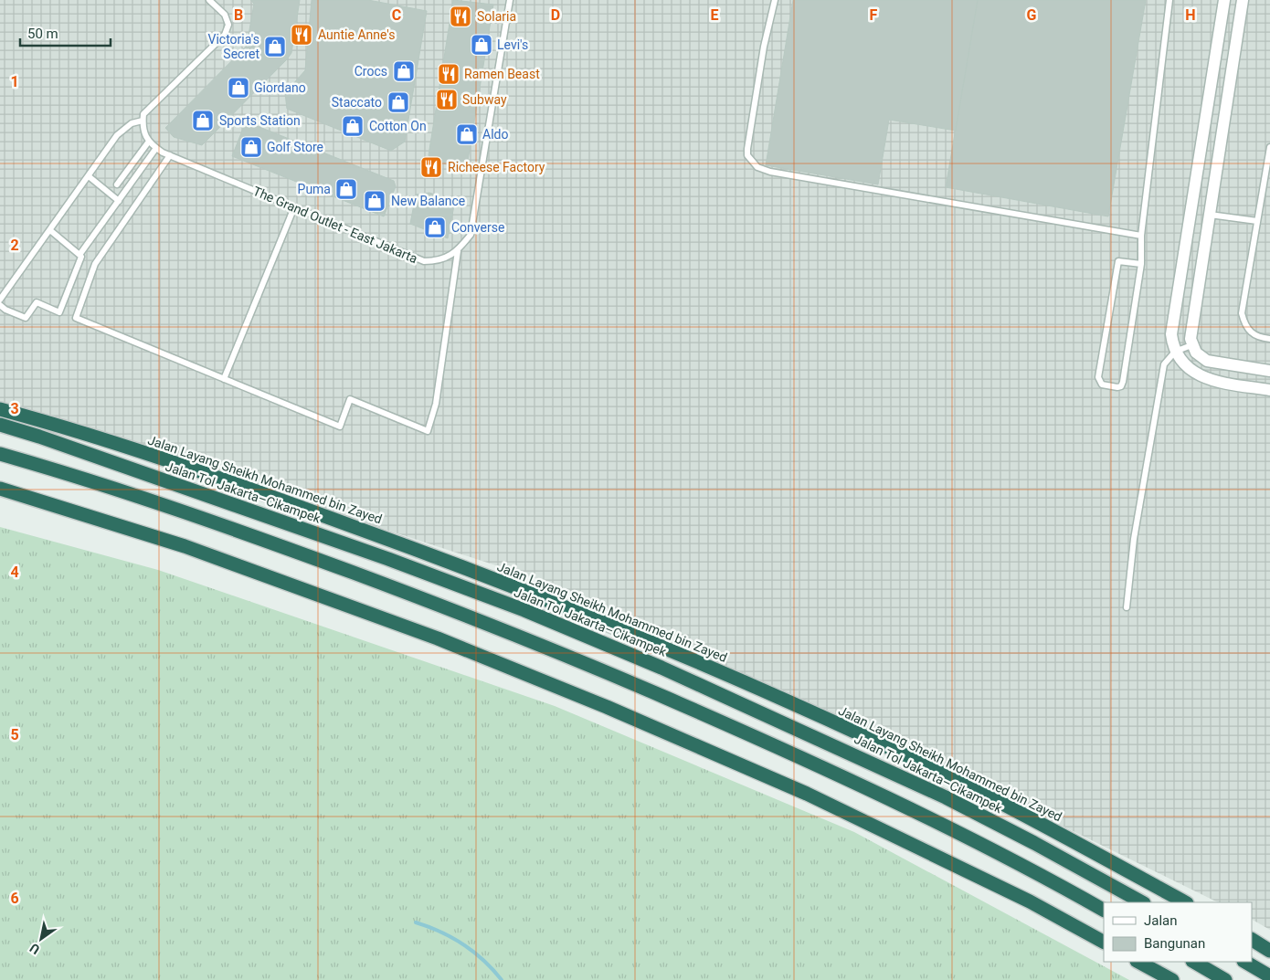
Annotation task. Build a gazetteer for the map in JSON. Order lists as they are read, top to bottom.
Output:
{
  "streets": {
    "highway": ["Jalan Layang Sheikh Mohammed bin Zayed", "Jalan Tol Jakarta–Cikampek"],
    "lane": ["The Grand Outlet - East Jakarta"]
  },
  "places": {
    "restaurant": [
      "Solaria",
      "Auntie Anne's",
      "Ramen Beast",
      "Subway",
      "Richeese Factory"
    ],
    "shop": [
      "Levi's",
      "Victoria's Secret",
      "Crocs",
      "Giordano",
      "Staccato",
      "Sports Station",
      "Cotton On",
      "Aldo",
      "Golf Store",
      "Puma",
      "New Balance",
      "Converse"
    ]
  },
  "legend": ["Jalan", "Bangunan"],
  "scale_bar": "50 m",
  "north": "bottom left",
  "grid": {
    "columns": [
      "B",
      "C",
      "D",
      "E",
      "F",
      "G",
      "H"
    ],
    "rows": [
      "1",
      "2",
      "3",
      "4",
      "5",
      "6"
    ]
  }
}
